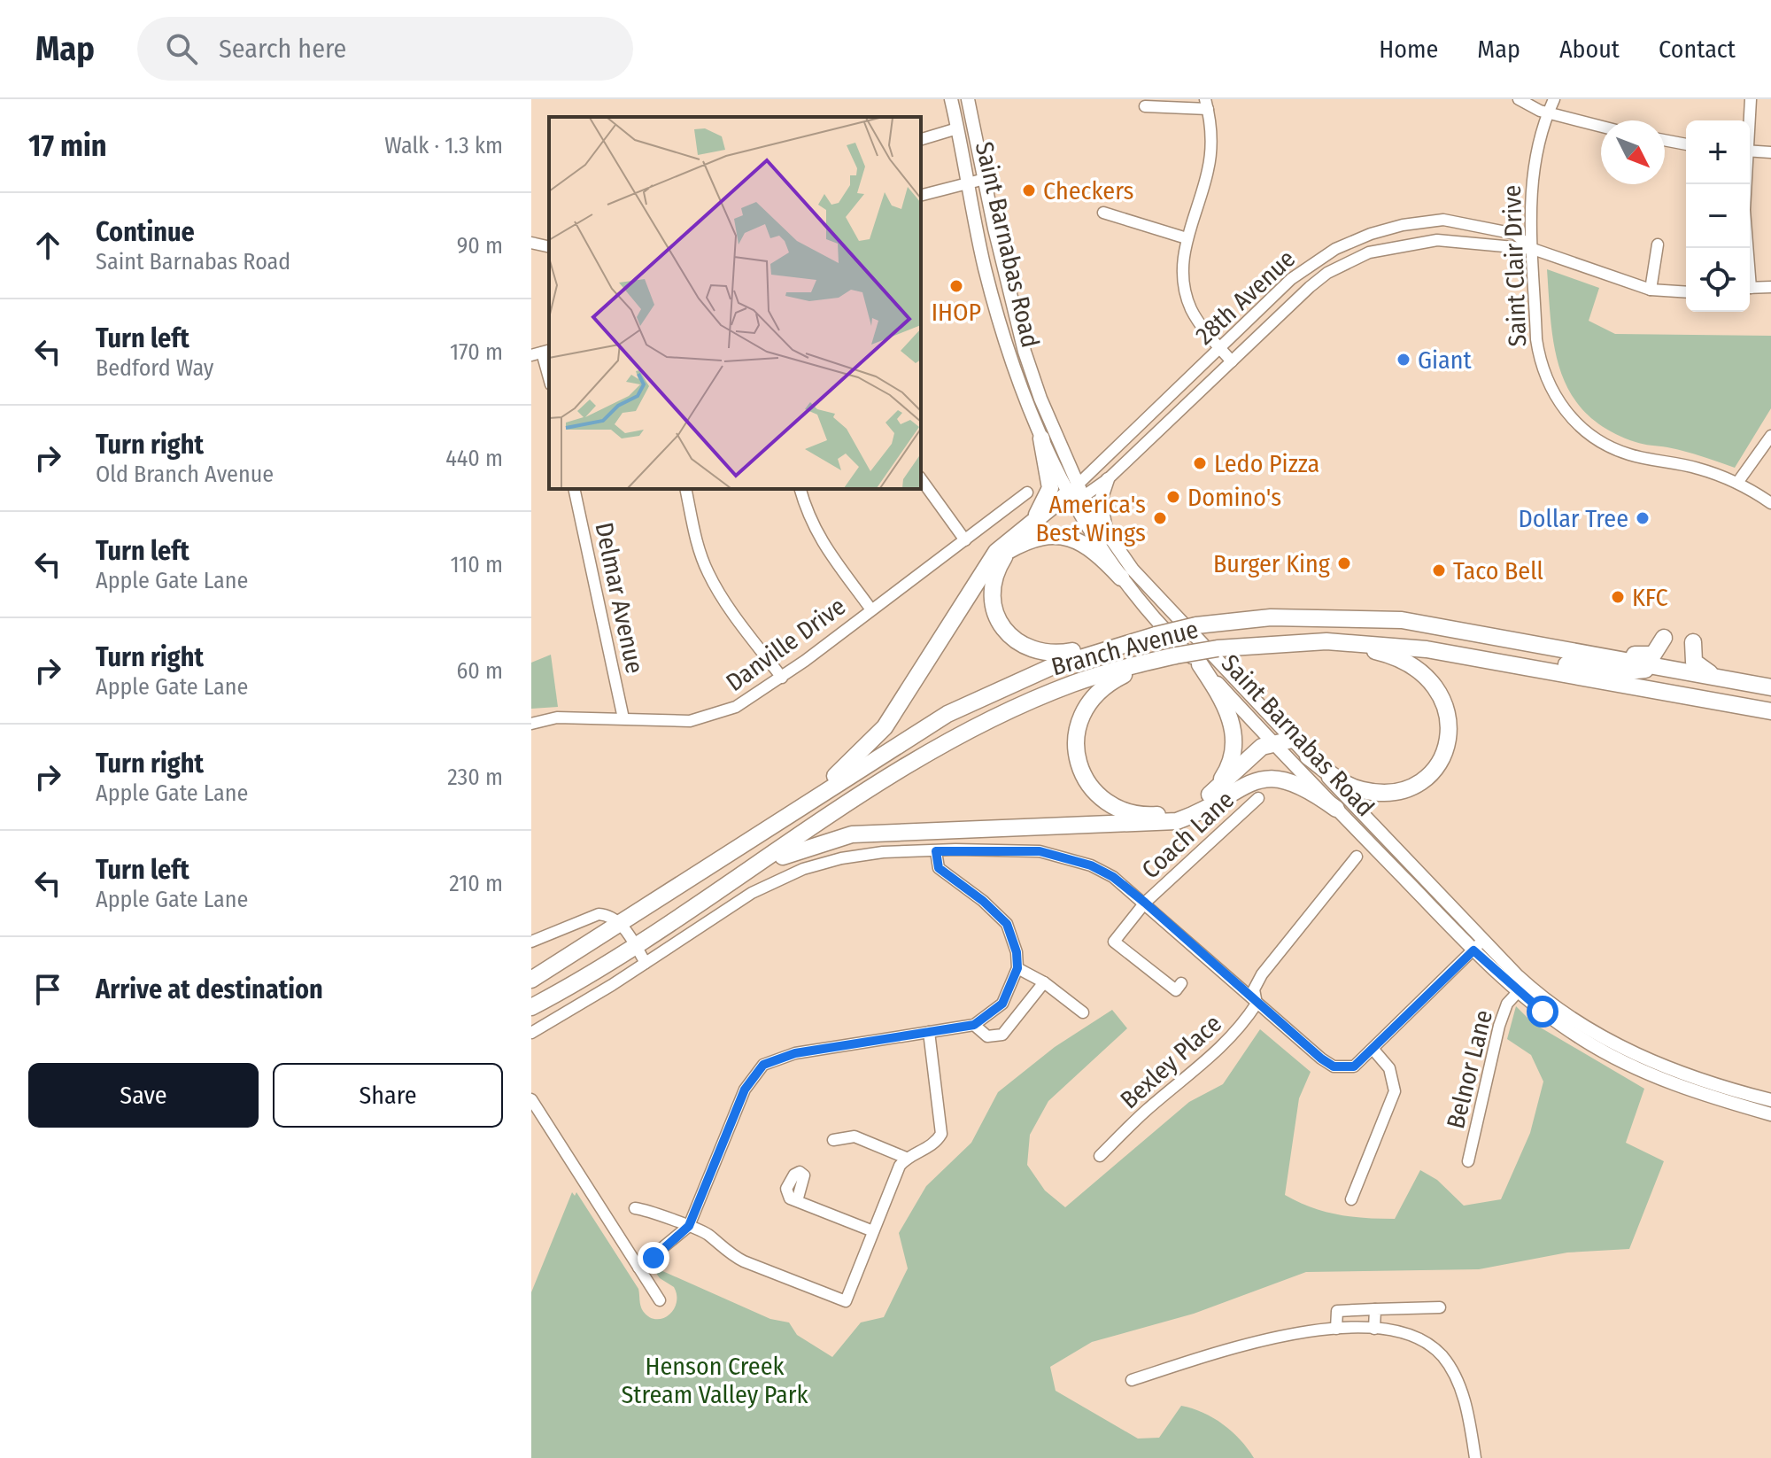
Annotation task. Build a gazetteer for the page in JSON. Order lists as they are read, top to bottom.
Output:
{
  "streets": {
    "highway": ["Branch Avenue"],
    "main road": ["Saint Barnabas Road"],
    "street": [
      "Saint Clair Drive",
      "28th Avenue",
      "Delmar Avenue",
      "Danville Drive",
      "Coach Lane",
      "Bexley Place",
      "Belnor Lane"
    ]
  },
  "crossings": [
    ["Saint Barnabas Road", "28th Avenue"],
    ["Saint Barnabas Road", "Belnor Lane"],
    ["Saint Clair Drive", "28th Avenue"],
    ["Delmar Avenue", "Danville Drive"]
  ],
  "parks": ["Henson Creek Stream Valley Park"],
  "places": [
    "Checkers",
    "IHOP",
    "Giant",
    "Ledo Pizza",
    "Domino's",
    "America's Best Wings",
    "Dollar Tree",
    "Burger King",
    "Taco Bell",
    "KFC"
  ],
  "north": "bottom right",
  "page": {
    "header": "Map",
    "search": "Search here",
    "nav": [
      "Home",
      "Map",
      "About",
      "Contact"
    ],
    "heading": ["17 min", "Walk · 1.3 km"],
    "map_buttons": ["+", "−"],
    "list": [
      ["Continue", "Saint Barnabas Road", "90 m"],
      ["Turn left", "Bedford Way", "170 m"],
      ["Turn right", "Old Branch Avenue", "440 m"],
      ["Turn left", "Apple Gate Lane", "110 m"],
      ["Turn right", "Apple Gate Lane", "60 m"],
      ["Turn right", "Apple Gate Lane", "230 m"],
      ["Turn left", "Apple Gate Lane", "210 m"],
      "Arrive at destination"
    ],
    "buttons": ["Save", "Share"]
  }
}
